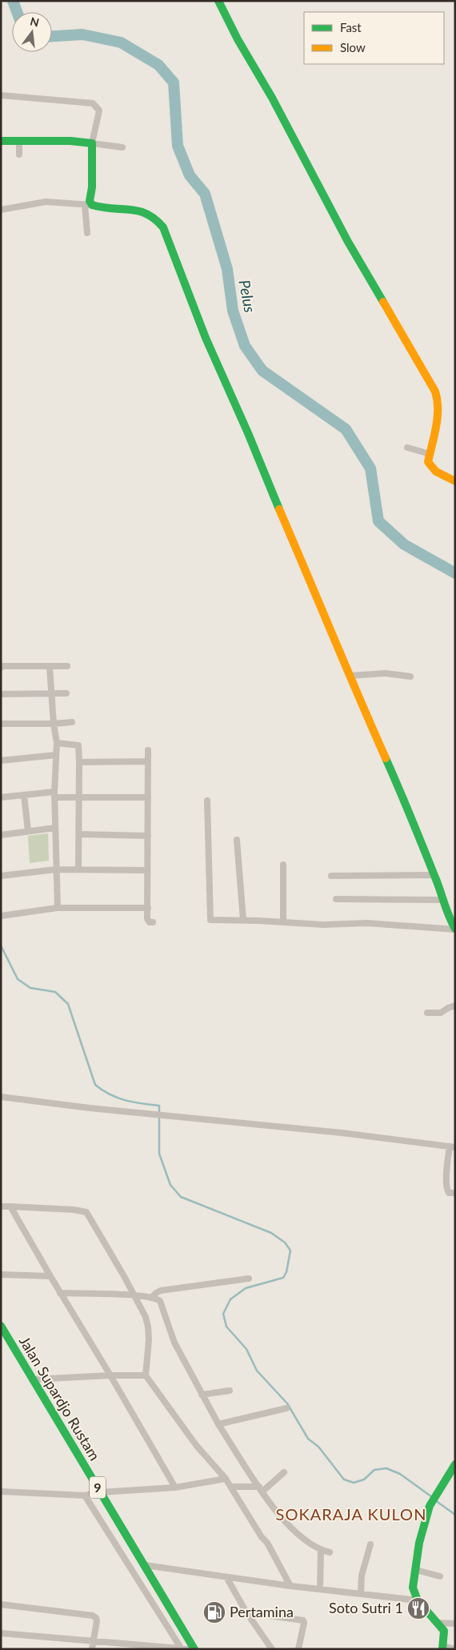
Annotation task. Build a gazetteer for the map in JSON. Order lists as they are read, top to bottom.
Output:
{
  "streets": {
    "main road": ["Jalan Supardjo Rustam", "9"]
  },
  "districts": ["SOKARAJA KULON"],
  "water": ["Pelus"],
  "places": {
    "restaurant": ["Soto Sutri 1"],
    "fuel station": ["Pertamina"]
  },
  "legend": ["Fast", "Slow"],
  "north": "top"
}
